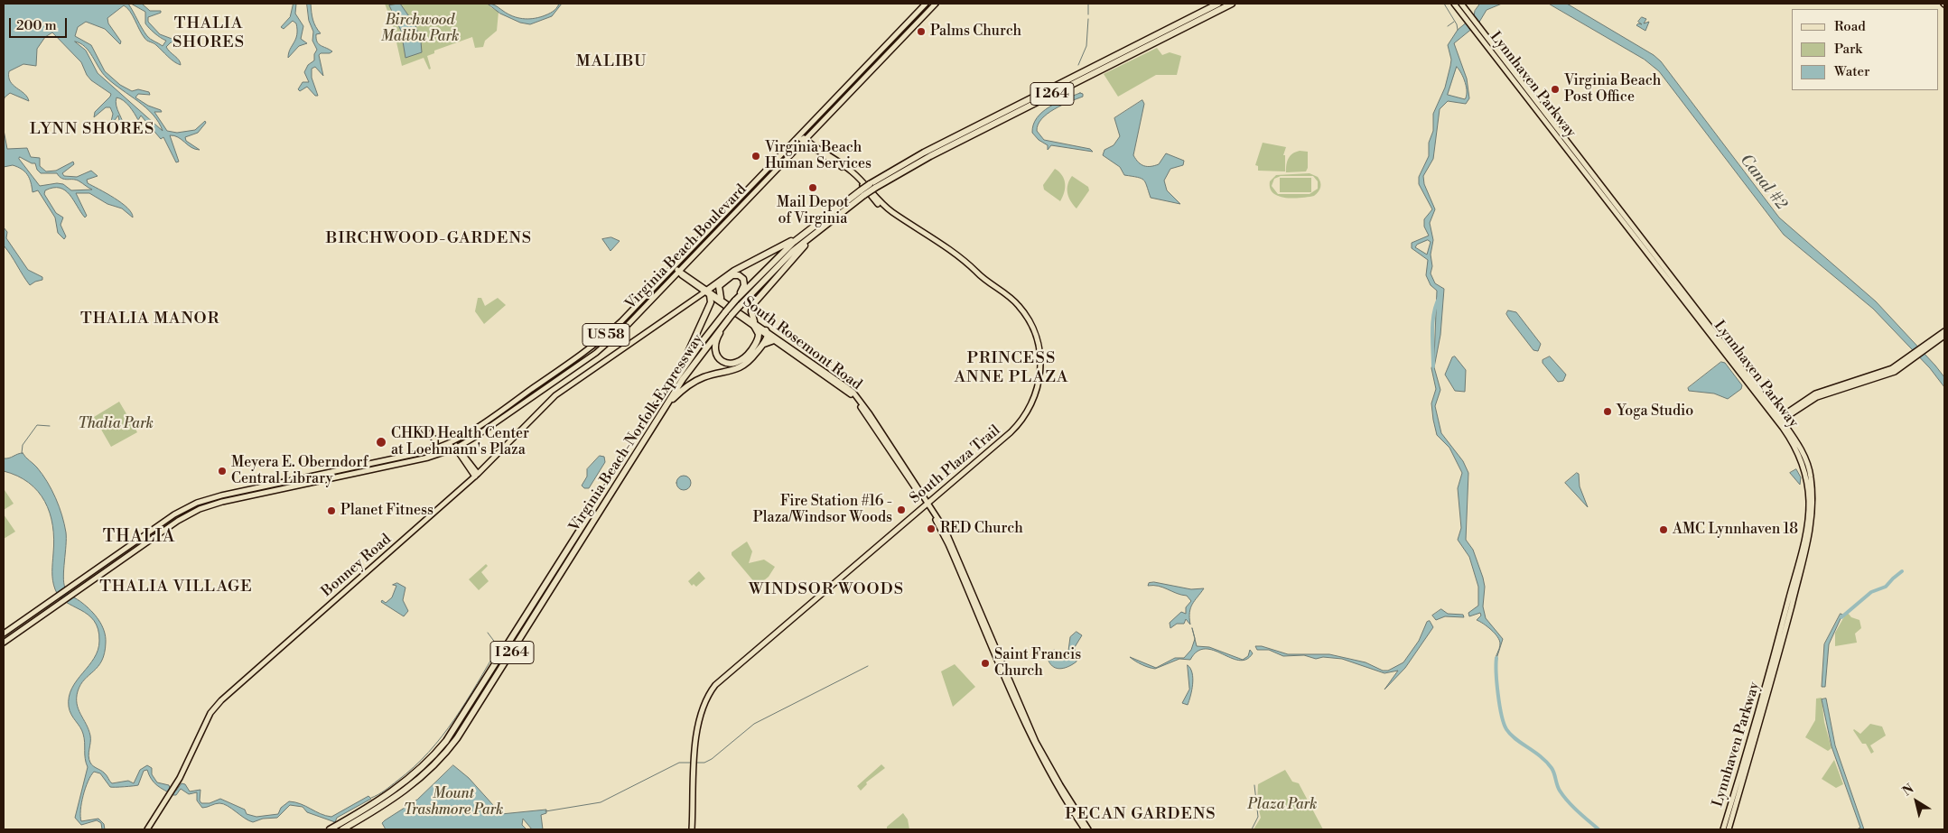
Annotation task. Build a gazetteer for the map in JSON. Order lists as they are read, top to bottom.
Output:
{
  "streets": {
    "highway": ["I 264", "Virginia Beach-Norfolk Expressway"],
    "main road": [
      "Lynnhaven Parkway",
      "Virginia Beach Boulevard",
      "US 58",
      "South Rosemont Road",
      "South Plaza Trail",
      "Bonney Road"
    ]
  },
  "crossings": [
    ["Virginia Beach Boulevard", "South Plaza Trail"],
    ["South Rosemont Road", "South Plaza Trail"],
    ["South Rosemont Road", "Bonney Road"],
    ["Virginia Beach-Norfolk Expressway", "South Plaza Trail"]
  ],
  "districts": [
    "THALIA SHORES",
    "MALIBU",
    "LYNN SHORES",
    "BIRCHWOOD-GARDENS",
    "THALIA MANOR",
    "PRINCESS ANNE PLAZA",
    "THALIA",
    "THALIA VILLAGE",
    "WINDSOR WOODS",
    "PECAN GARDENS"
  ],
  "water": ["Canal #2"],
  "parks": [
    "Birchwood Malibu Park",
    "Thalia Park",
    "Mount Trashmore Park",
    "Plaza Park"
  ],
  "places": [
    "Palms Church",
    "Virginia Beach Post Office",
    "Virginia Beach Human Services",
    "Mail Depot of Virginia",
    "Yoga Studio",
    "CHKD Health Center at Loehmann's Plaza",
    "Meyera E. Oberndorf Central Library",
    "Fire Station #16 - Plaza/Windsor Woods",
    "Planet Fitness",
    "RED Church",
    "AMC Lynnhaven 18",
    "Saint Francis Church"
  ],
  "legend": ["Road", "Park", "Water"],
  "scale_bar": "200 m",
  "north": "top left"
}
